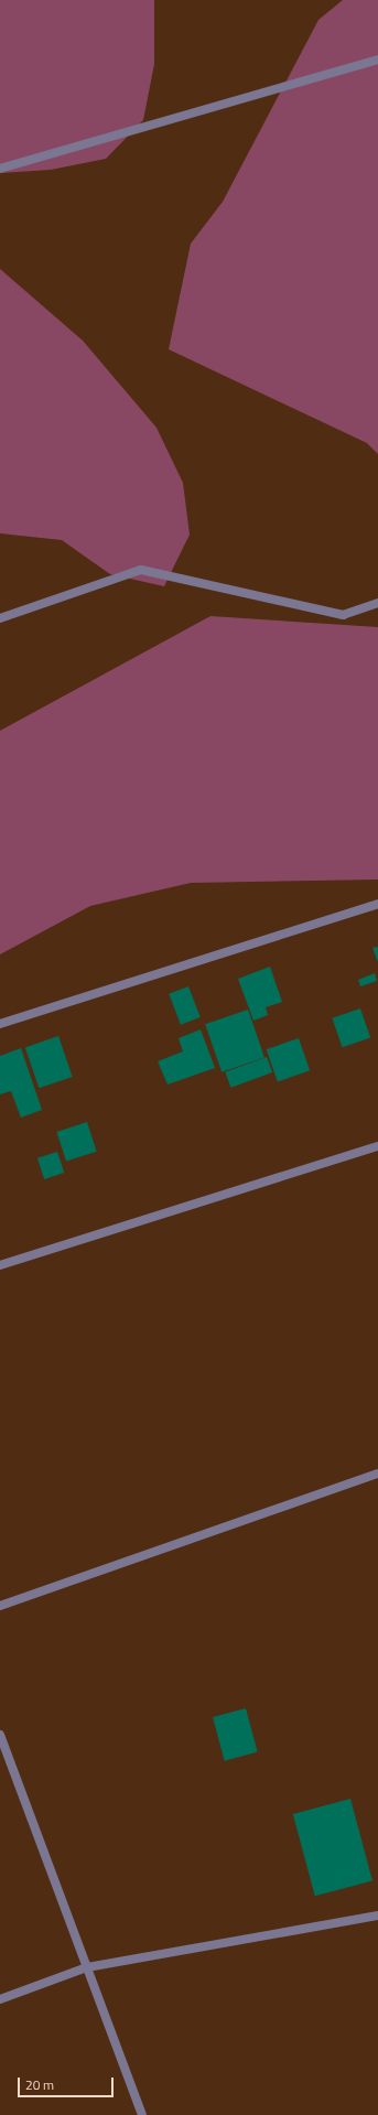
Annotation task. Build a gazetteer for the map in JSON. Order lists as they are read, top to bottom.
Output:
{
  "scale_bar": "20 m"
}
